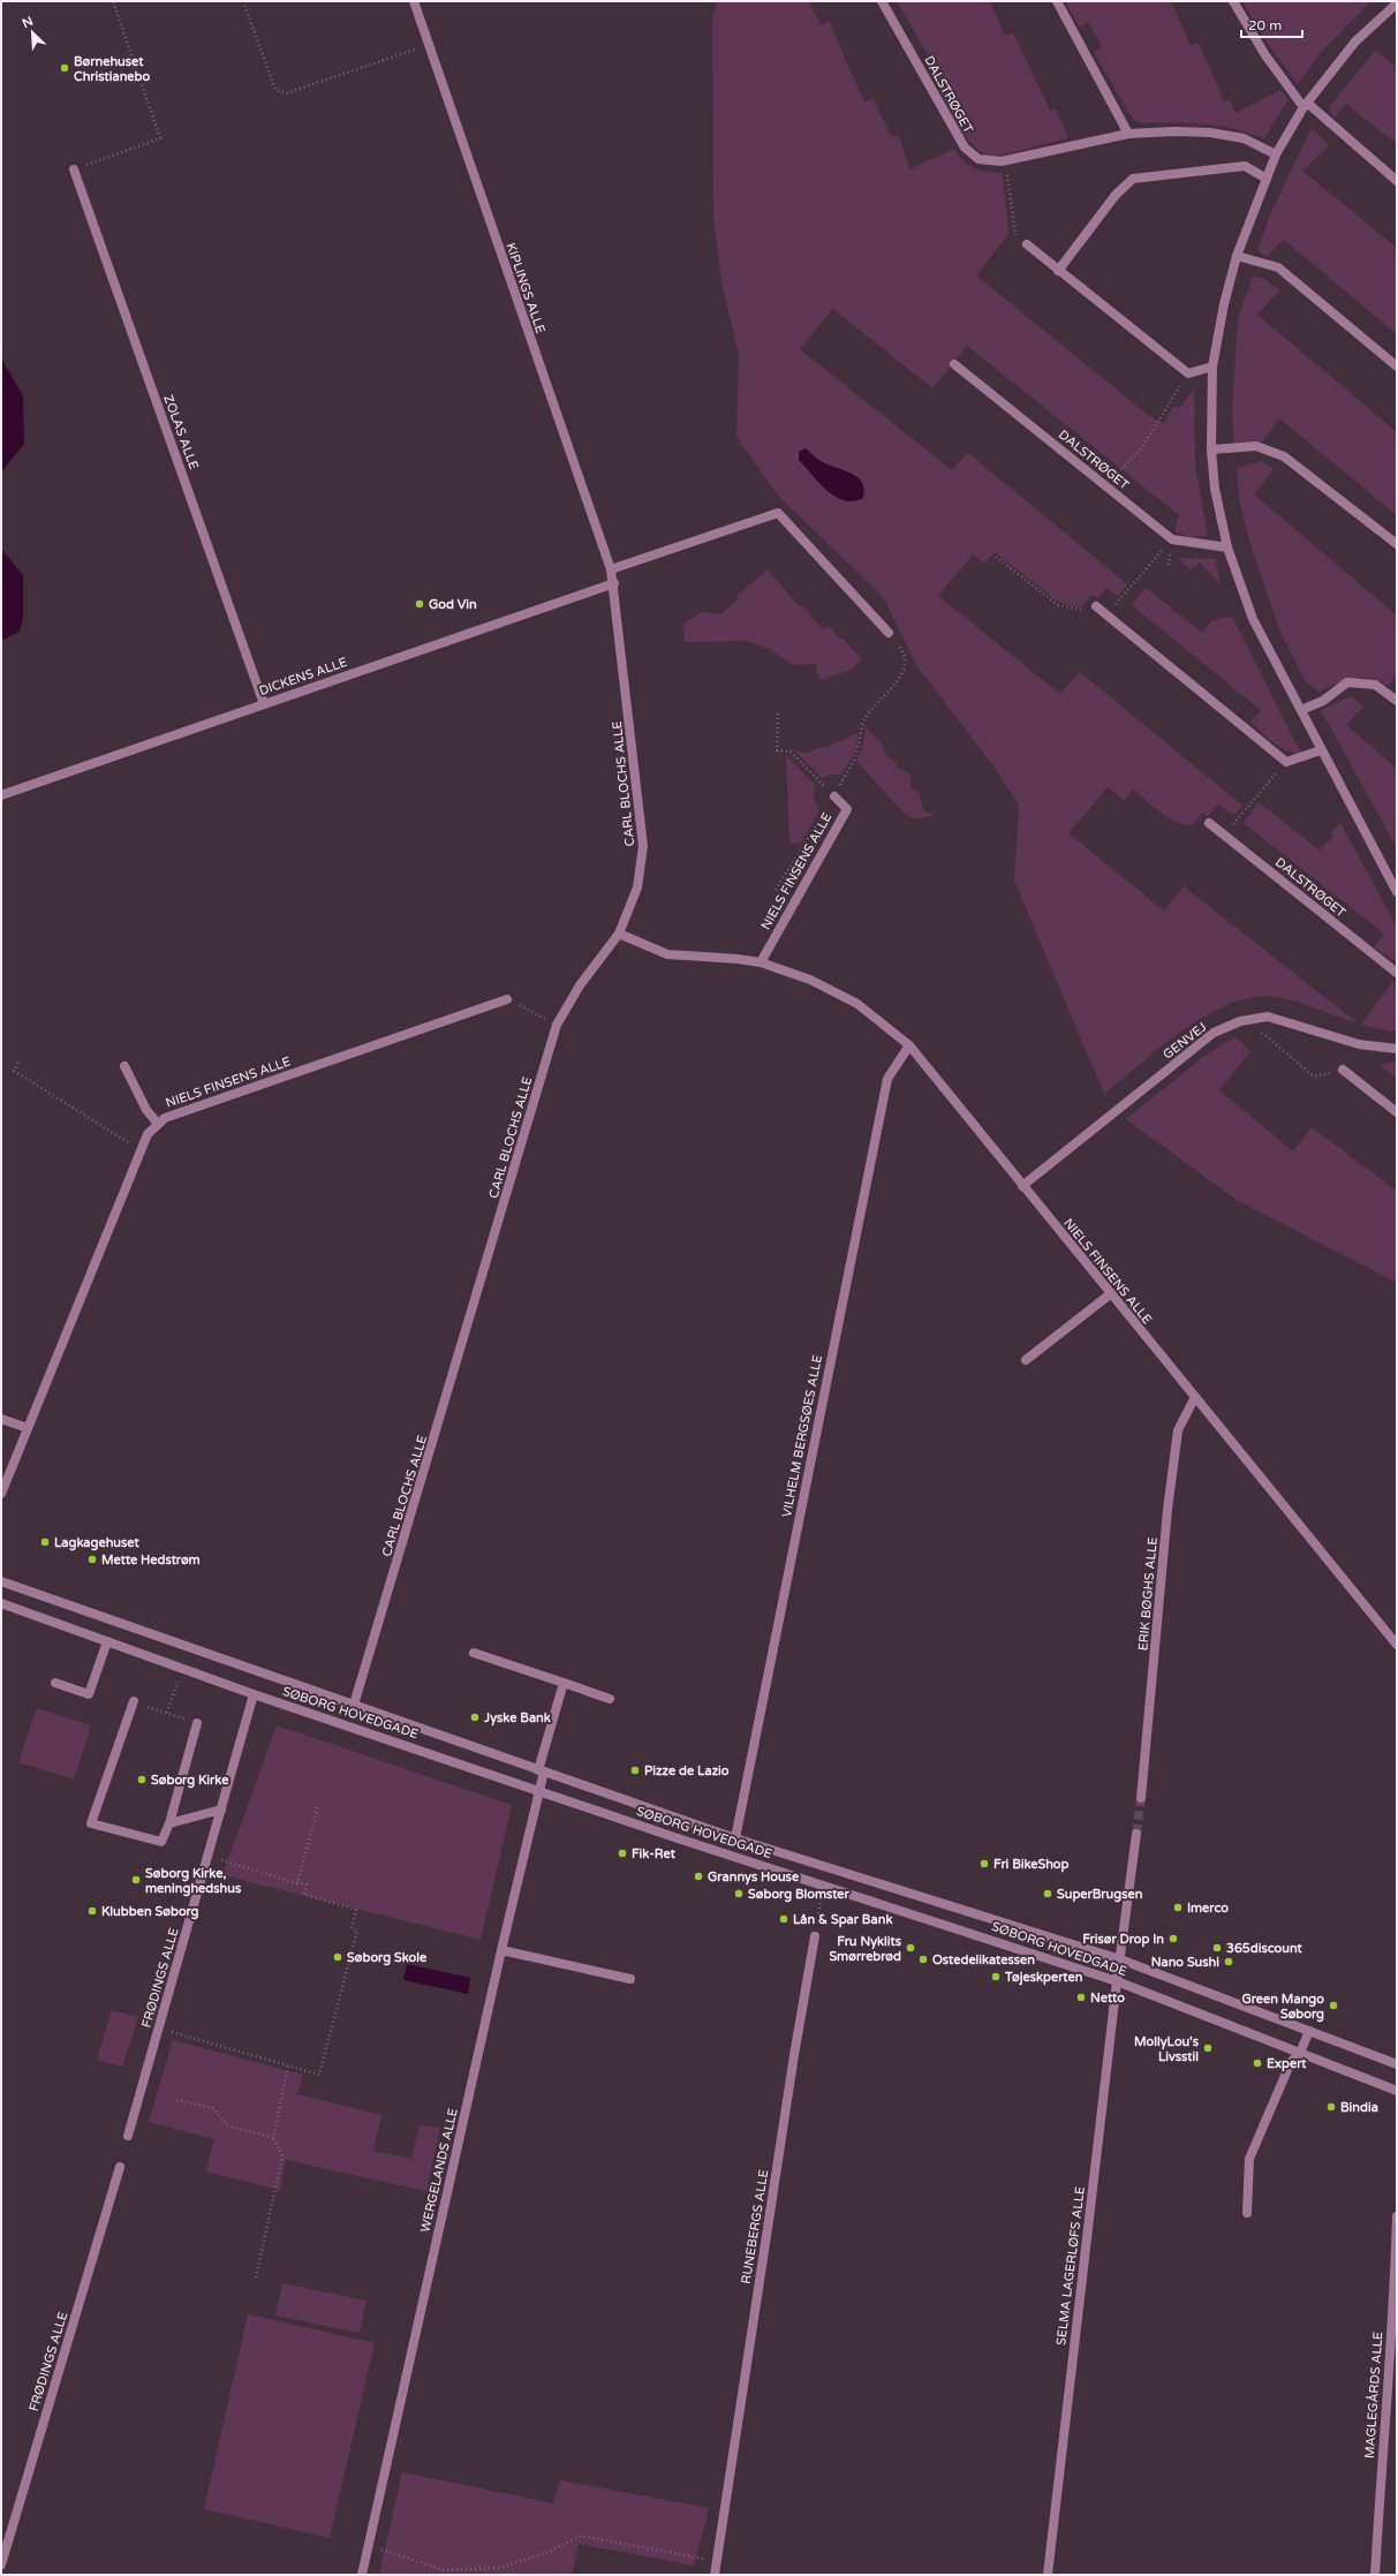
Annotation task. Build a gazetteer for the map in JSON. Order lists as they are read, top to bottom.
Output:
{
  "streets": {
    "street": [
      "DALSTRØGET",
      "KIPLINGS ALLE",
      "ZOLAS ALLE",
      "DICKENS ALLE",
      "CARL BLOCHS ALLE",
      "NIELS FINSENS ALLE",
      "GENVEJ",
      "VILHELM BERGSØES ALLE",
      "ERIK BØGHS ALLE",
      "SØBORG HOVEDGADE",
      "FRØDINGS ALLE",
      "WERGELANDS ALLE",
      "RUNEBERGS ALLE",
      "SELMA LAGERLØFS ALLE",
      "MAGLEGÅRDS ALLE"
    ]
  },
  "crossings": [
    ["KIPLINGS ALLE", "DICKENS ALLE"],
    ["KIPLINGS ALLE", "CARL BLOCHS ALLE"],
    ["ZOLAS ALLE", "DICKENS ALLE"],
    ["DICKENS ALLE", "CARL BLOCHS ALLE"],
    ["CARL BLOCHS ALLE", "NIELS FINSENS ALLE"],
    ["CARL BLOCHS ALLE", "SØBORG HOVEDGADE"],
    ["NIELS FINSENS ALLE", "GENVEJ"],
    ["NIELS FINSENS ALLE", "VILHELM BERGSØES ALLE"],
    ["NIELS FINSENS ALLE", "ERIK BØGHS ALLE"],
    ["VILHELM BERGSØES ALLE", "SØBORG HOVEDGADE"],
    ["SØBORG HOVEDGADE", "FRØDINGS ALLE"],
    ["SØBORG HOVEDGADE", "WERGELANDS ALLE"],
    ["SØBORG HOVEDGADE", "SELMA LAGERLØFS ALLE"]
  ],
  "places": [
    "Børnehuset Christianebo",
    "God Vin",
    "Lagkagehuset",
    "Mette Hedstrøm",
    "Jyske Bank",
    "Pizze de Lazio",
    "Søborg Kirke",
    "Fik-Ret",
    "Fri BikeShop",
    "Grannys House",
    "Søborg Kirke, meninghedshus",
    "Søborg Blomster",
    "SuperBrugsen",
    "Imerco",
    "Klubben Søborg",
    "Lån & Spar Bank",
    "Frisør Drop In",
    "Fru Nyklits Smørrebrød",
    "365discount",
    "Søborg Skole",
    "Ostedelikatessen",
    "Nano Sushi",
    "Tøjeskperten",
    "Netto",
    "Green Mango Søborg",
    "MollyLou's Livsstil",
    "Expert",
    "Bindia"
  ],
  "scale_bar": "20 m",
  "north": "top left"
}
